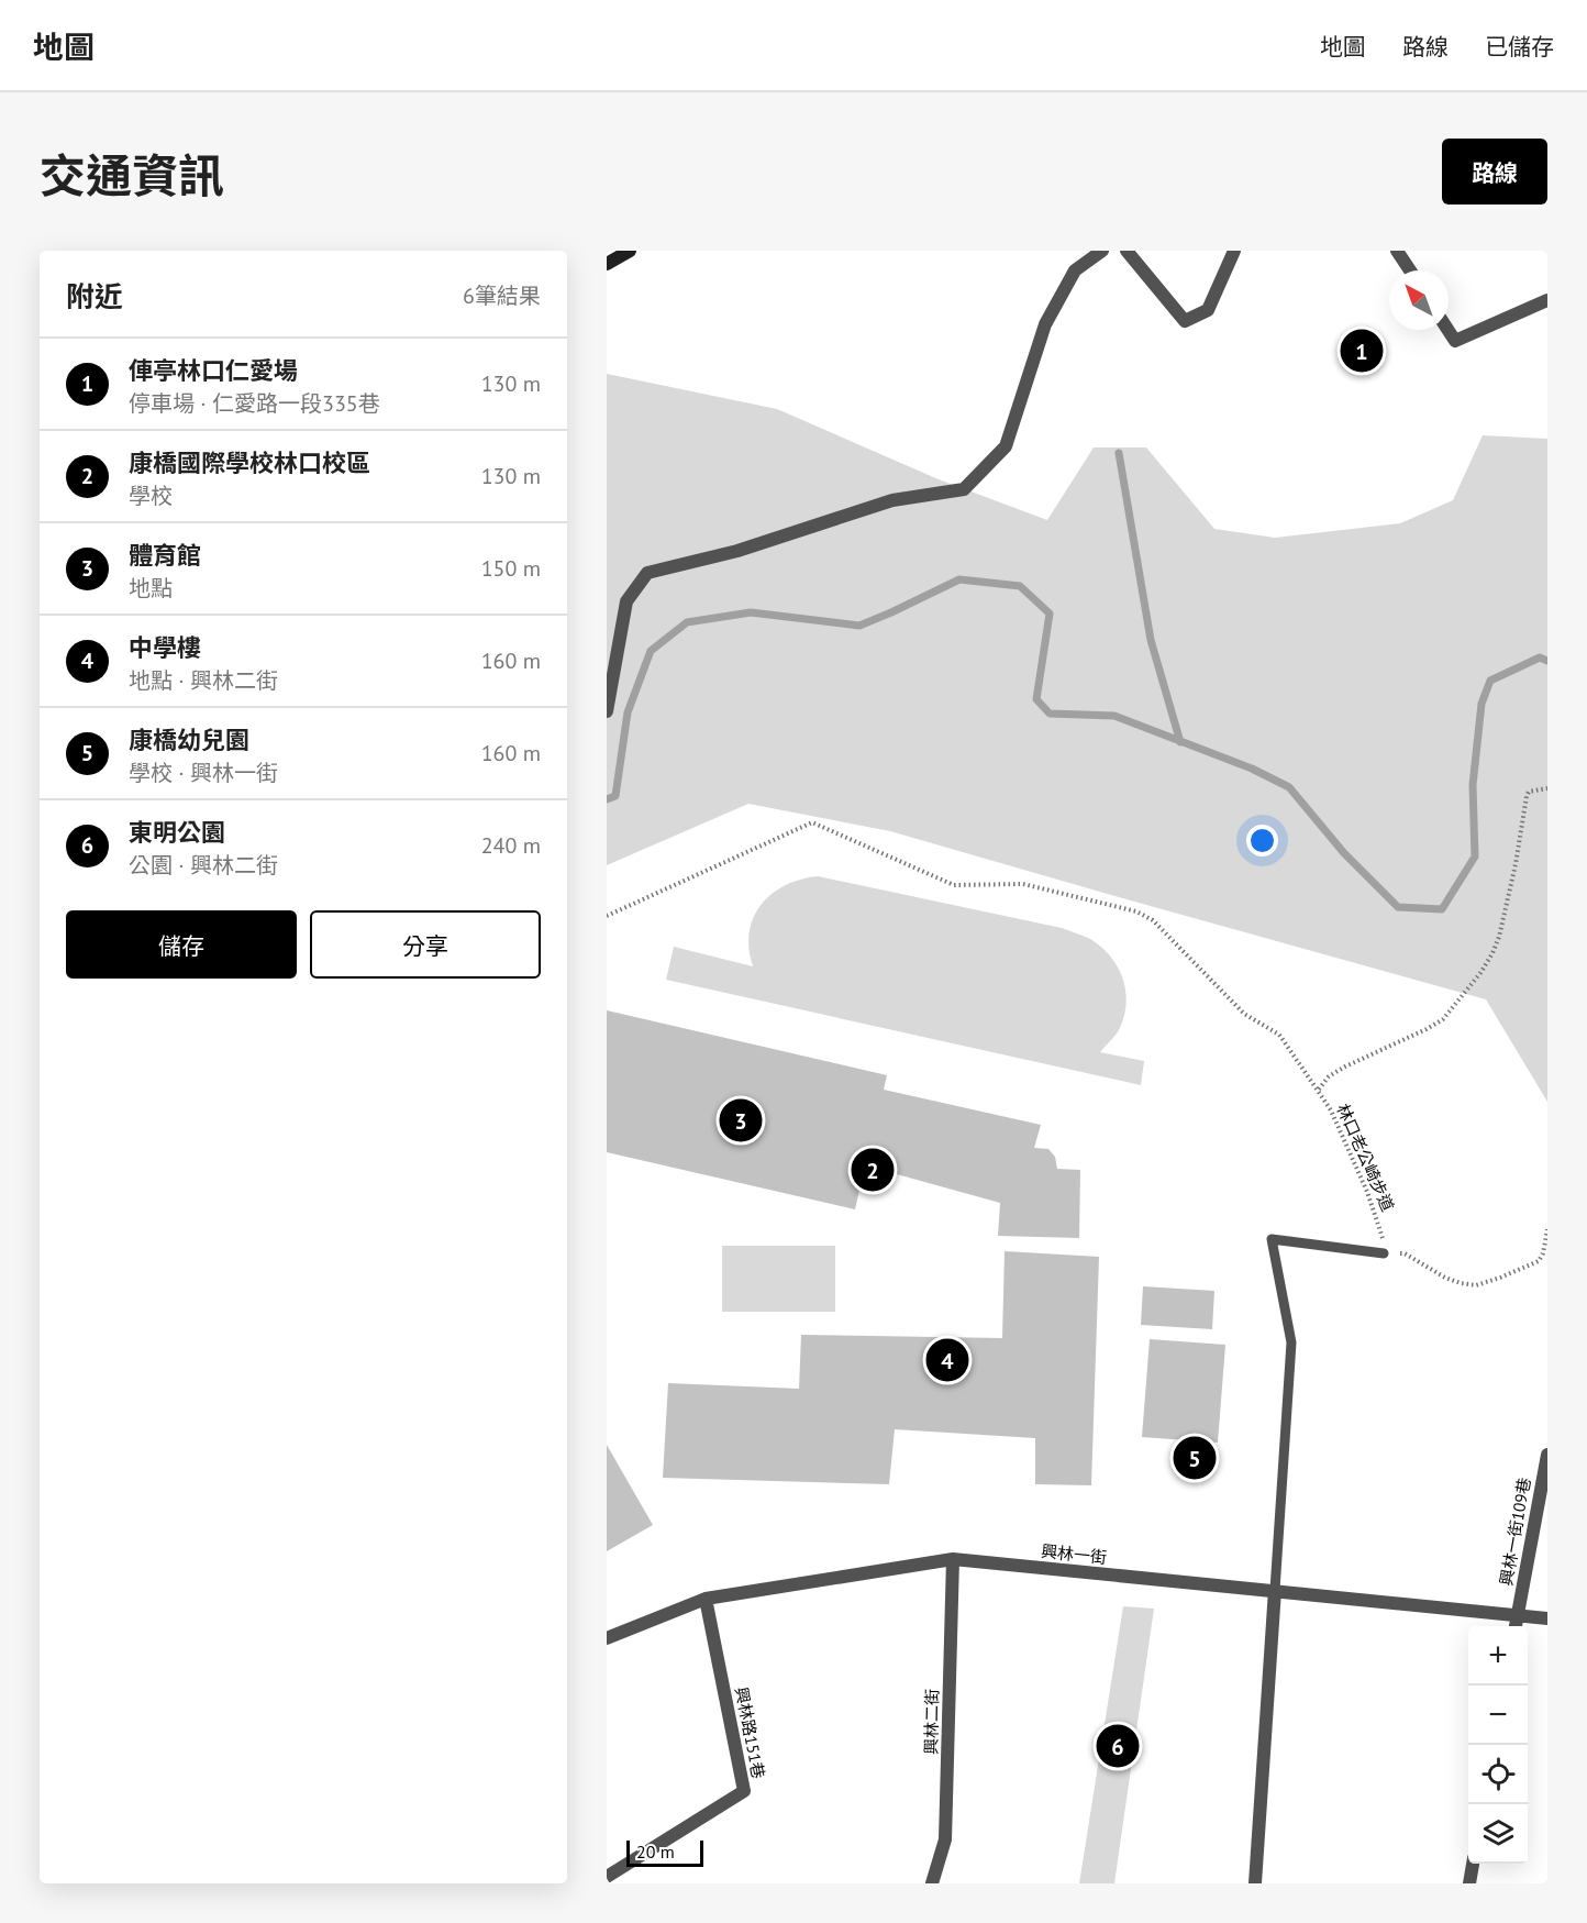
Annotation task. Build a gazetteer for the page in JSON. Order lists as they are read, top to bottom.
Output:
{
  "streets": {
    "street": [
      "興林一街109巷",
      "興林一街",
      "興林二街",
      "興林路151巷"
    ],
    "path": ["林口老公崎步道"]
  },
  "crossings": [
    ["興林一街109巷", "興林一街"],
    ["興林一街", "興林二街"],
    ["興林一街", "興林路151巷"]
  ],
  "scale_bar": "20 m",
  "north": "top left",
  "page": {
    "header": "地圖",
    "nav": ["地圖", "路線", "已儲存"],
    "title": "交通資訊",
    "buttons": [
      "路線",
      ["儲存", "分享"]
    ],
    "heading": ["附近", "6筆結果"],
    "pins": [
      "1",
      "3",
      "2",
      "4",
      "5",
      "6"
    ],
    "list": [
      {
        "mark": "1",
        "name": "俥亭林口仁愛場",
        "note": "停車場 · 仁愛路一段335巷",
        "value": "130 m"
      },
      {
        "mark": "2",
        "name": "康橋國際學校林口校區",
        "note": "學校",
        "value": "130 m"
      },
      {
        "mark": "3",
        "name": "體育館",
        "note": "地點",
        "value": "150 m"
      },
      {
        "mark": "4",
        "name": "中學樓",
        "note": "地點 · 興林二街",
        "value": "160 m"
      },
      {
        "mark": "5",
        "name": "康橋幼兒園",
        "note": "學校 · 興林一街",
        "value": "160 m"
      },
      {
        "mark": "6",
        "name": "東明公園",
        "note": "公園 · 興林二街",
        "value": "240 m"
      }
    ],
    "map_buttons": ["+", "−"],
    "scale": "20 m"
  }
}
